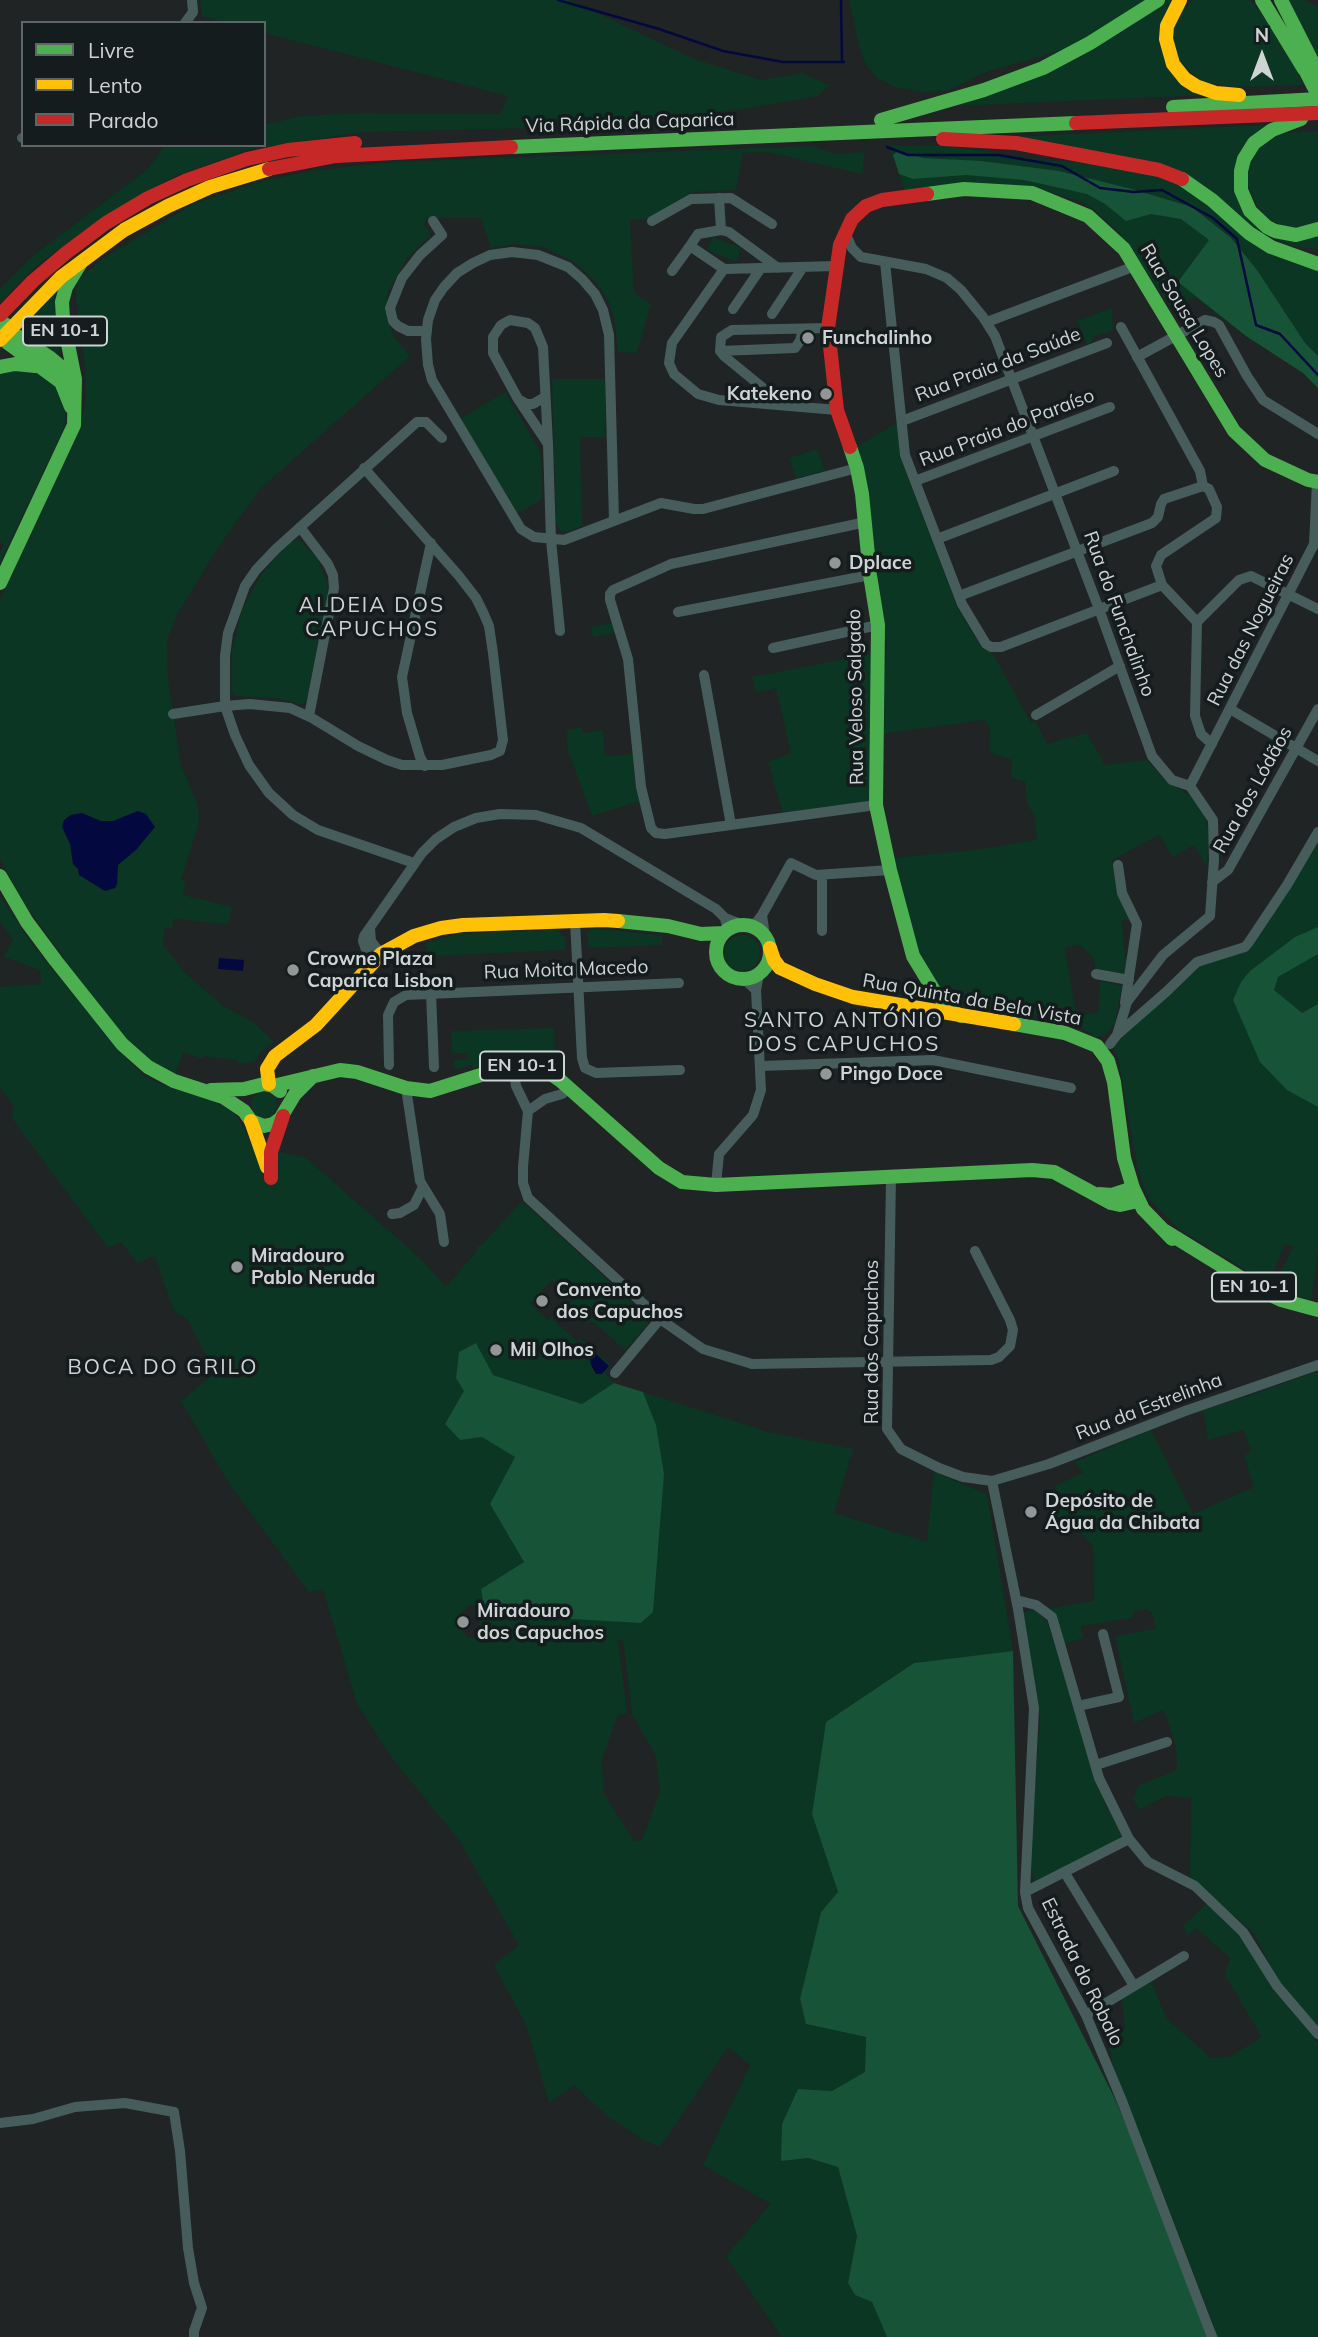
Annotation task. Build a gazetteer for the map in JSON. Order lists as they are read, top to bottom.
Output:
{
  "streets": {
    "main road": [
      "Via Rápida da Caparica",
      "Rua Sousa Lopes",
      "EN 10-1",
      "Rua Veloso Salgado",
      "Rua Quinta da Bela Vista"
    ],
    "street": [
      "Rua Praia da Saúde",
      "Rua Praia do Paraíso",
      "Rua do Funchalinho",
      "Rua das Nogueiras",
      "Rua dos Lódãos",
      "Rua Moita Macedo",
      "Rua dos Capuchos",
      "Rua da Estrelinha",
      "Estrada do Robalo"
    ]
  },
  "crossings": [
    ["Via Rápida da Caparica", "EN 10-1"],
    ["Rua Sousa Lopes", "Rua do Funchalinho"],
    ["Rua Sousa Lopes", "Rua das Nogueiras"],
    ["Rua Sousa Lopes", "Rua Veloso Salgado"],
    ["EN 10-1", "Rua dos Capuchos"],
    ["Rua Praia da Saúde", "Rua do Funchalinho"],
    ["Rua Praia do Paraíso", "Rua do Funchalinho"],
    ["Rua do Funchalinho", "Rua das Nogueiras"],
    ["Rua do Funchalinho", "Rua Veloso Salgado"],
    ["Rua do Funchalinho", "Rua dos Lódãos"],
    ["Rua do Funchalinho", "Rua Quinta da Bela Vista"],
    ["Rua Veloso Salgado", "Rua Quinta da Bela Vista"],
    ["Rua dos Capuchos", "Rua da Estrelinha"],
    ["Rua dos Capuchos", "Estrada do Robalo"],
    ["Rua da Estrelinha", "Estrada do Robalo"]
  ],
  "districts": ["ALDEIA DOS CAPUCHOS", "SANTO ANTÓNIO DOS CAPUCHOS", "BOCA DO GRILO"],
  "places": [
    "Funchalinho",
    "Katekeno",
    "Dplace",
    "Crowne Plaza Caparica Lisbon",
    "Pingo Doce",
    "Miradouro Pablo Neruda",
    "Convento dos Capuchos",
    "Mil Olhos",
    "Depósito de Água da Chibata",
    "Miradouro dos Capuchos"
  ],
  "legend": ["Livre", "Lento", "Parado"],
  "north": "top"
}
